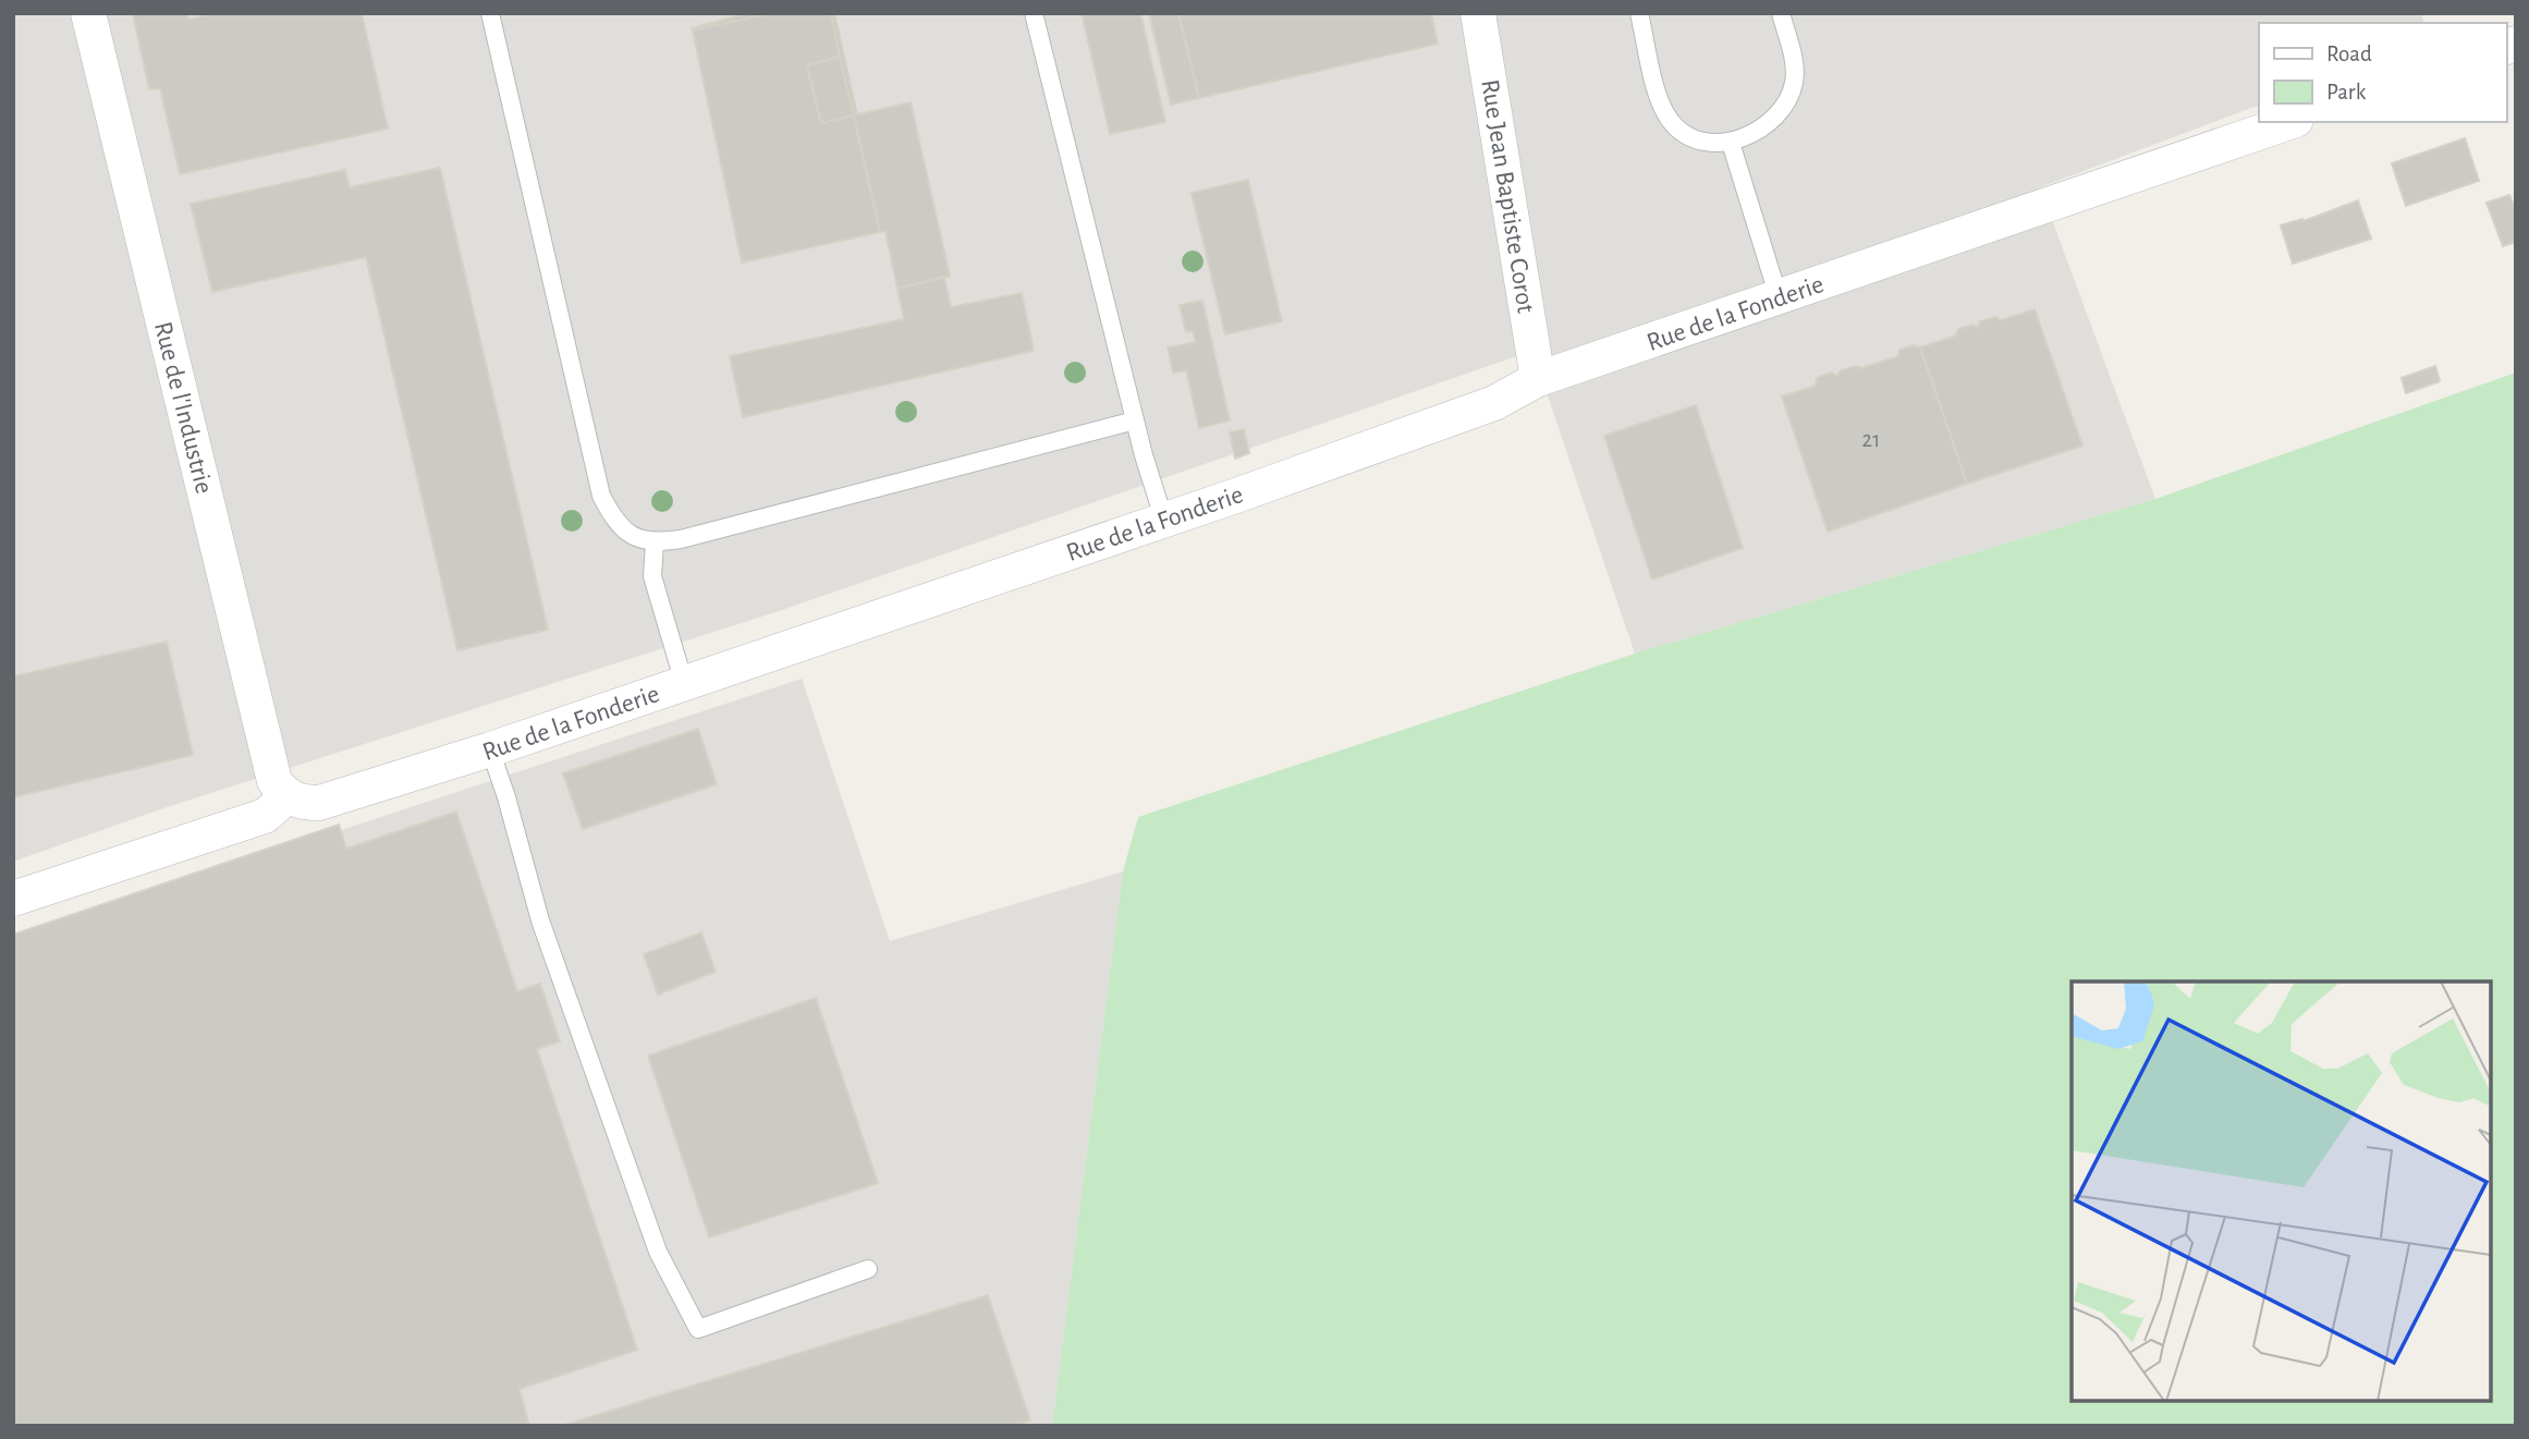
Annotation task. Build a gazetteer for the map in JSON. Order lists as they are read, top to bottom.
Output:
{
  "streets": {
    "street": ["Rue Jean Baptiste Corot", "Rue de la Fonderie", "Rue de l'Industrie"]
  },
  "crossings": [
    ["Rue Jean Baptiste Corot", "Rue de la Fonderie"],
    ["Rue de la Fonderie", "Rue de l'Industrie"]
  ],
  "house_numbers": ["21"],
  "legend": ["Road", "Park"]
}
